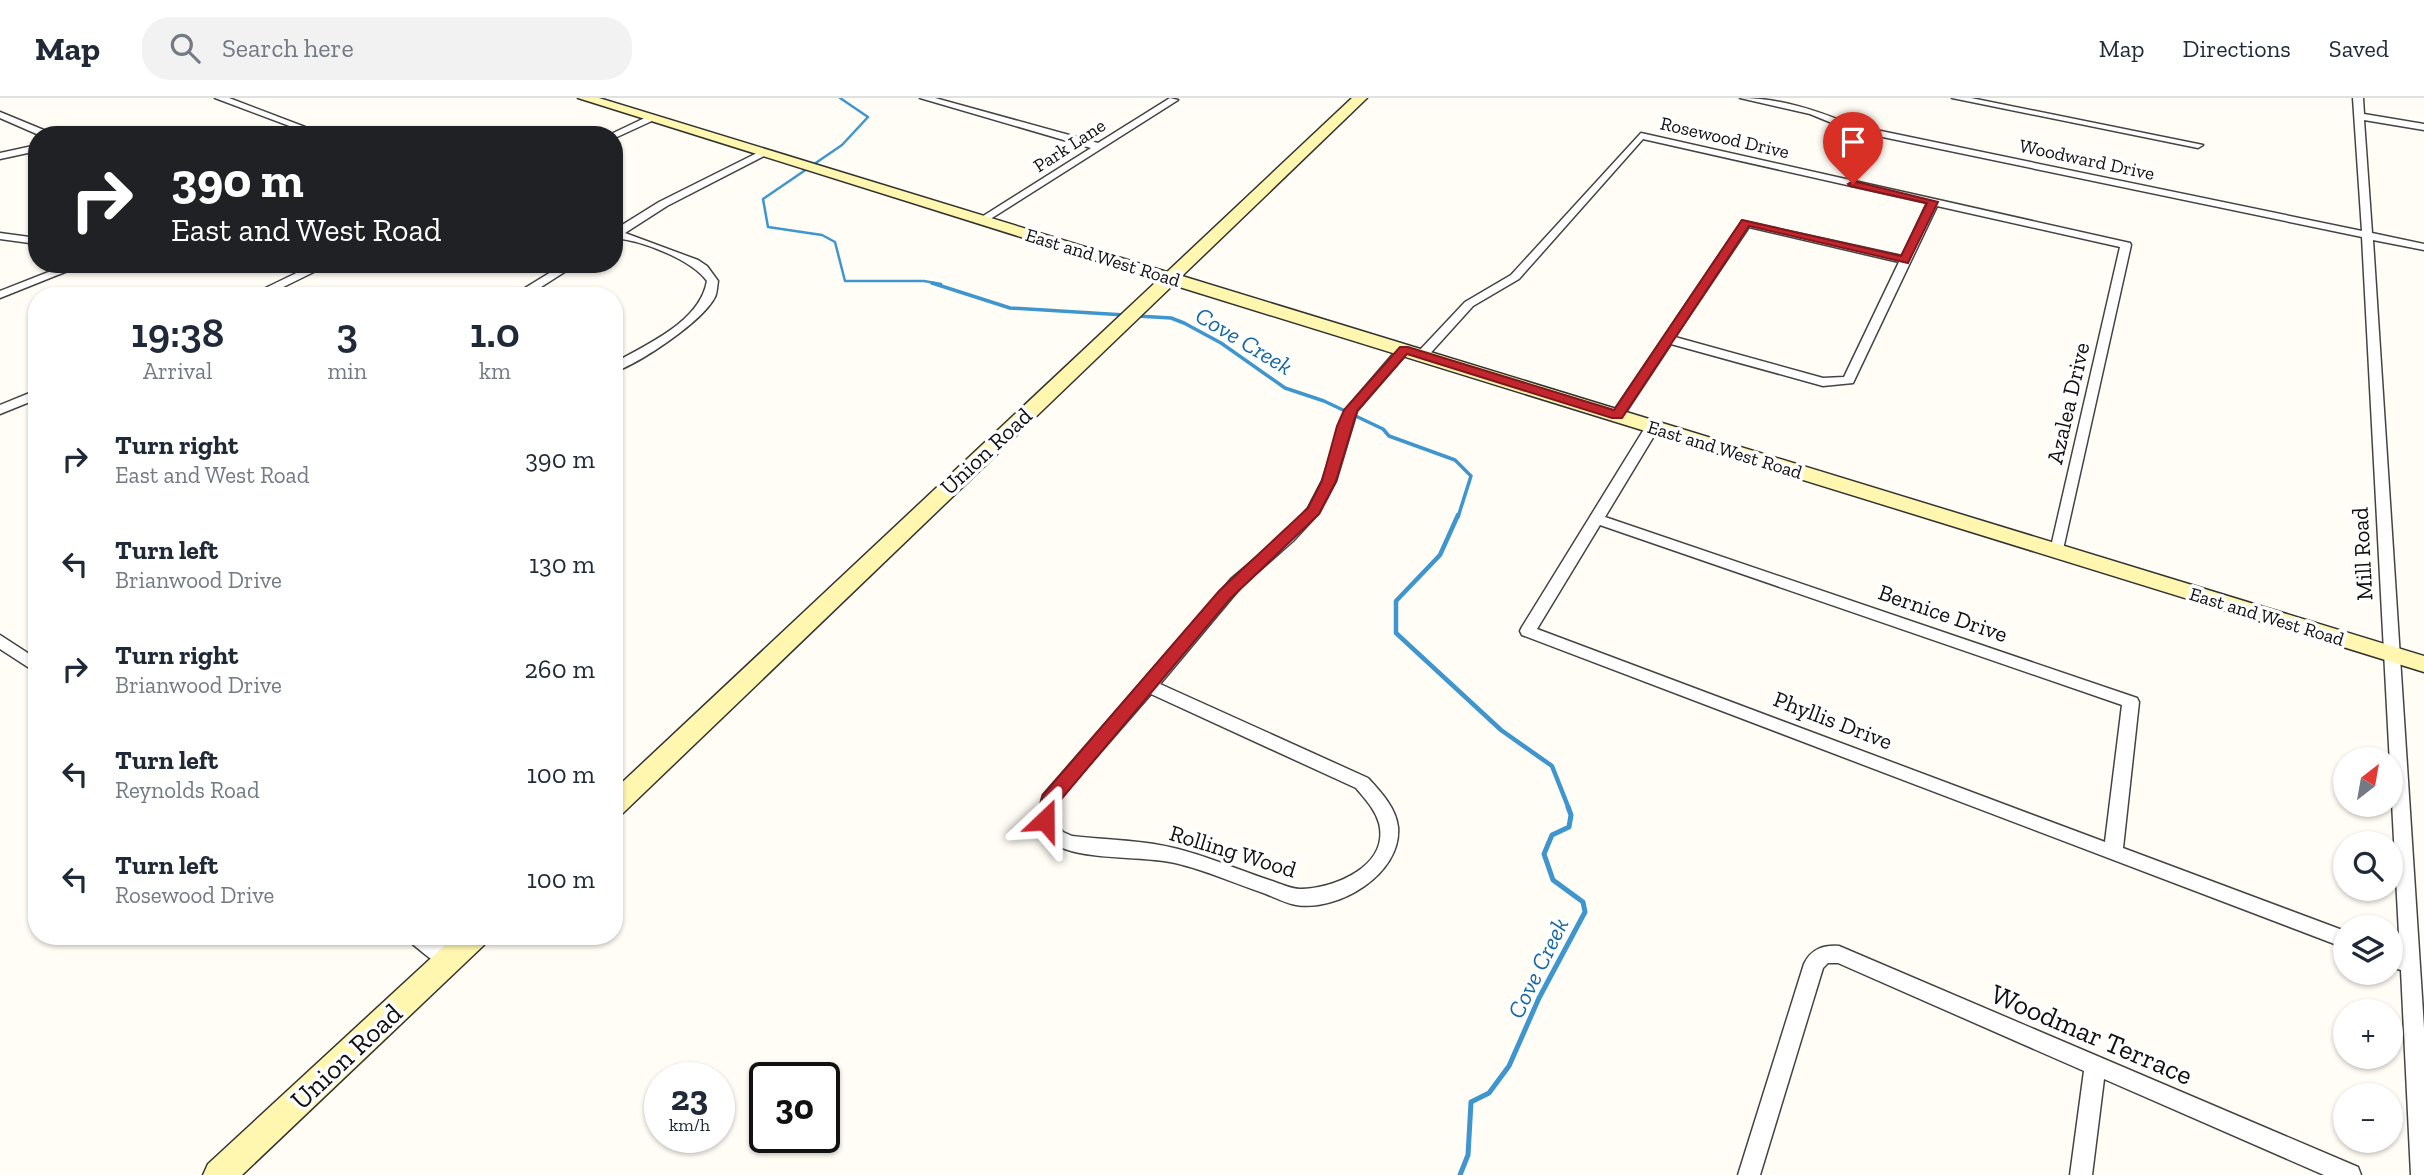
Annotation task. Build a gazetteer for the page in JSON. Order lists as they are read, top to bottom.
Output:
{
  "streets": {
    "street": [
      "Rosewood Drive",
      "Park Lane",
      "Woodward Drive",
      "East and West Road",
      "Azalea Drive",
      "Union Road",
      "Mill Road",
      "Bernice Drive",
      "Phyllis Drive",
      "Rolling Wood",
      "Woodmar Terrace"
    ]
  },
  "crossings": [
    ["Rosewood Drive", "East and West Road"],
    ["Rosewood Drive", "Azalea Drive"],
    ["Rosewood Drive", "Rolling Wood"],
    ["Park Lane", "East and West Road"],
    ["Woodward Drive", "Mill Road"],
    ["East and West Road", "Azalea Drive"],
    ["East and West Road", "Union Road"],
    ["East and West Road", "Mill Road"],
    ["East and West Road", "Phyllis Drive"],
    ["East and West Road", "Rolling Wood"],
    ["Bernice Drive", "Phyllis Drive"]
  ],
  "water": ["Cove Creek"],
  "north": "top right",
  "page": {
    "header": "Map",
    "search": "Search here",
    "nav": ["Map", "Directions", "Saved"],
    "turn": ["390 m", "East and West Road"],
    "eta": [
      "19:38",
      "Arrival",
      "3",
      "min",
      "1.0",
      "km"
    ],
    "list": [
      {
        "name": "Turn right",
        "note": "East and West Road",
        "value": "390 m"
      },
      {
        "name": "Turn left",
        "note": "Brianwood Drive",
        "value": "130 m"
      },
      {
        "name": "Turn right",
        "note": "Brianwood Drive",
        "value": "260 m"
      },
      {
        "name": "Turn left",
        "note": "Reynolds Road",
        "value": "100 m"
      },
      {
        "name": "Turn left",
        "note": "Rosewood Drive",
        "value": "100 m"
      }
    ],
    "map_buttons": ["+", "−"],
    "speed": "23 km/h",
    "limit": "30"
  }
}
